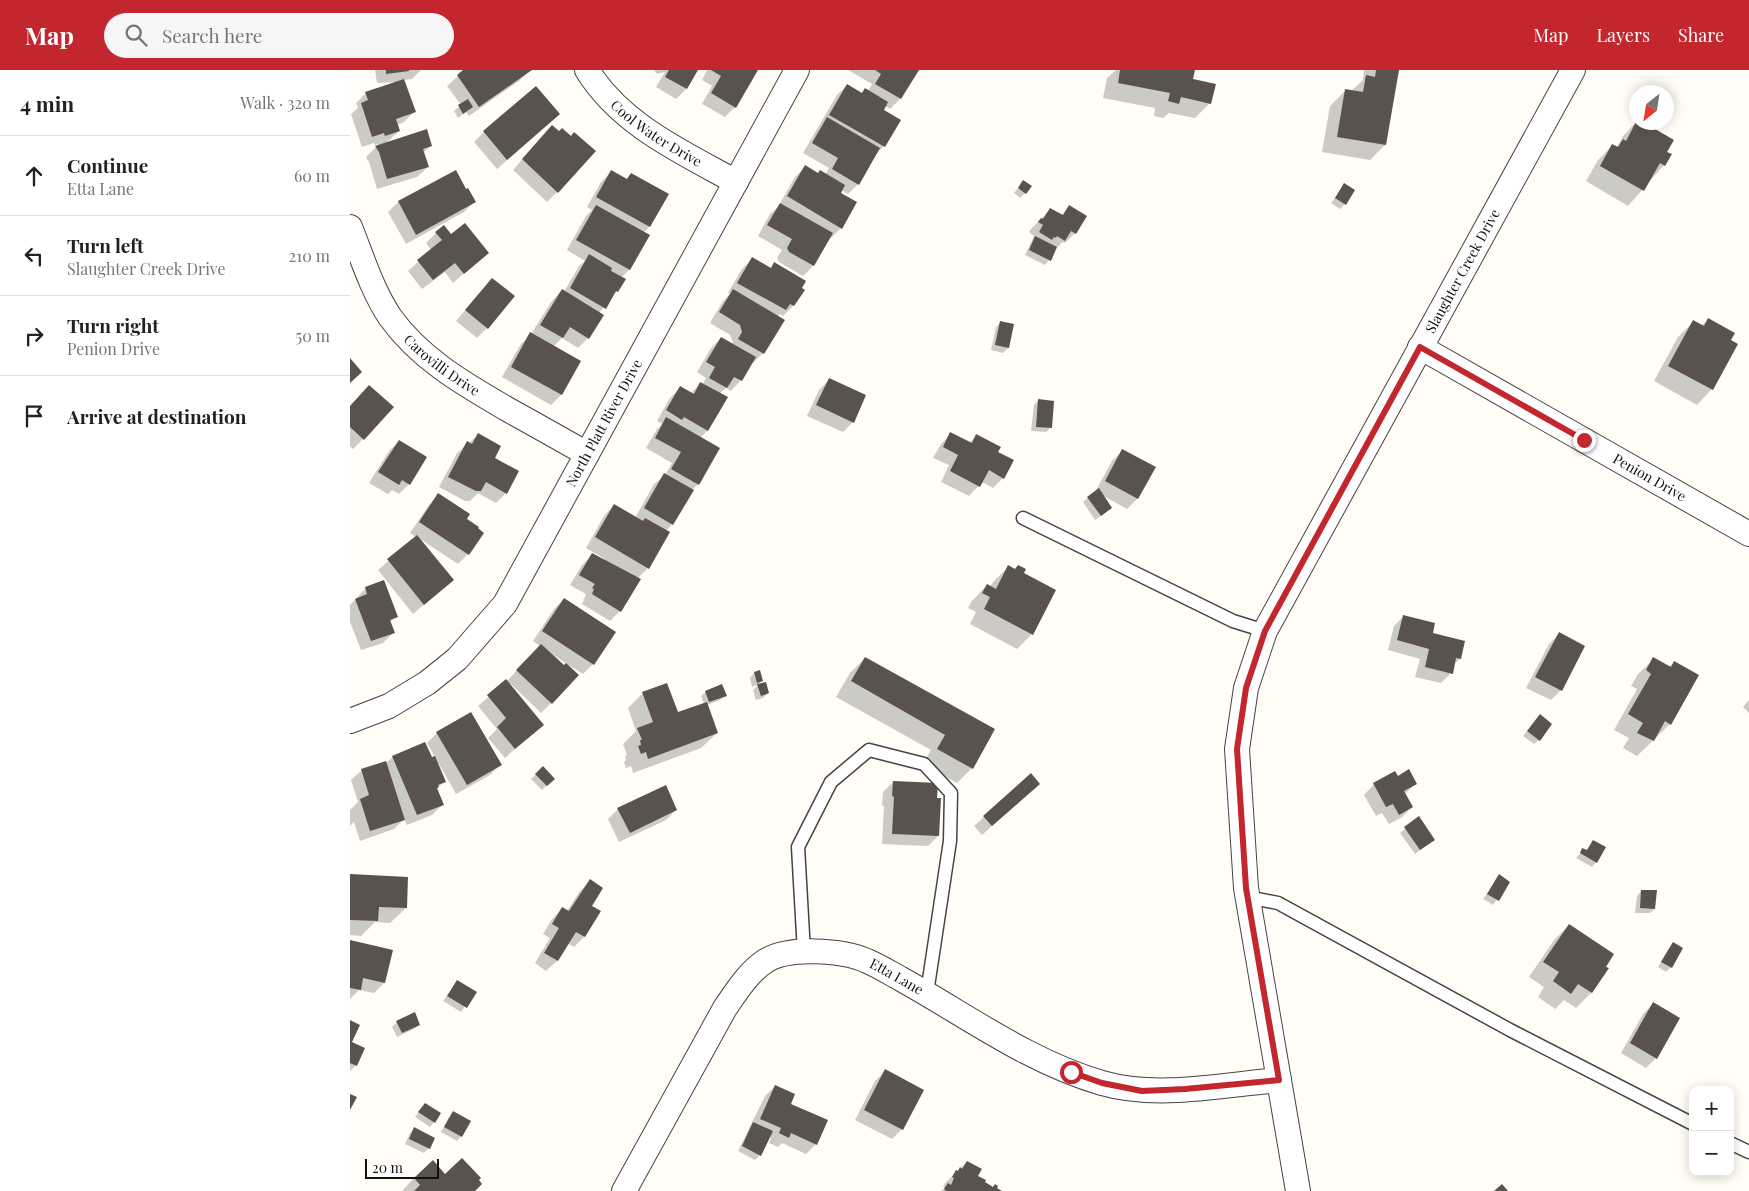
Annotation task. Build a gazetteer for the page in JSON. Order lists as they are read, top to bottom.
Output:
{
  "streets": {
    "street": [
      "Cool Water Drive",
      "Slaughter Creek Drive",
      "Carovilli Drive",
      "North Platt River Drive",
      "Penion Drive",
      "Etta Lane"
    ]
  },
  "crossings": [
    ["Cool Water Drive", "North Platt River Drive"],
    ["Slaughter Creek Drive", "Penion Drive"],
    ["Slaughter Creek Drive", "Etta Lane"],
    ["Carovilli Drive", "North Platt River Drive"]
  ],
  "scale_bar": "20 m",
  "north": "bottom left",
  "page": {
    "header": "Map",
    "search": "Search here",
    "nav": ["Map", "Layers", "Share"],
    "heading": ["4 min", "Walk · 320 m"],
    "list": [
      ["Continue", "Etta Lane", "60 m"],
      ["Turn left", "Slaughter Creek Drive", "210 m"],
      ["Turn right", "Penion Drive", "50 m"],
      "Arrive at destination"
    ],
    "map_buttons": ["+", "−"],
    "scale": "20 m"
  }
}
